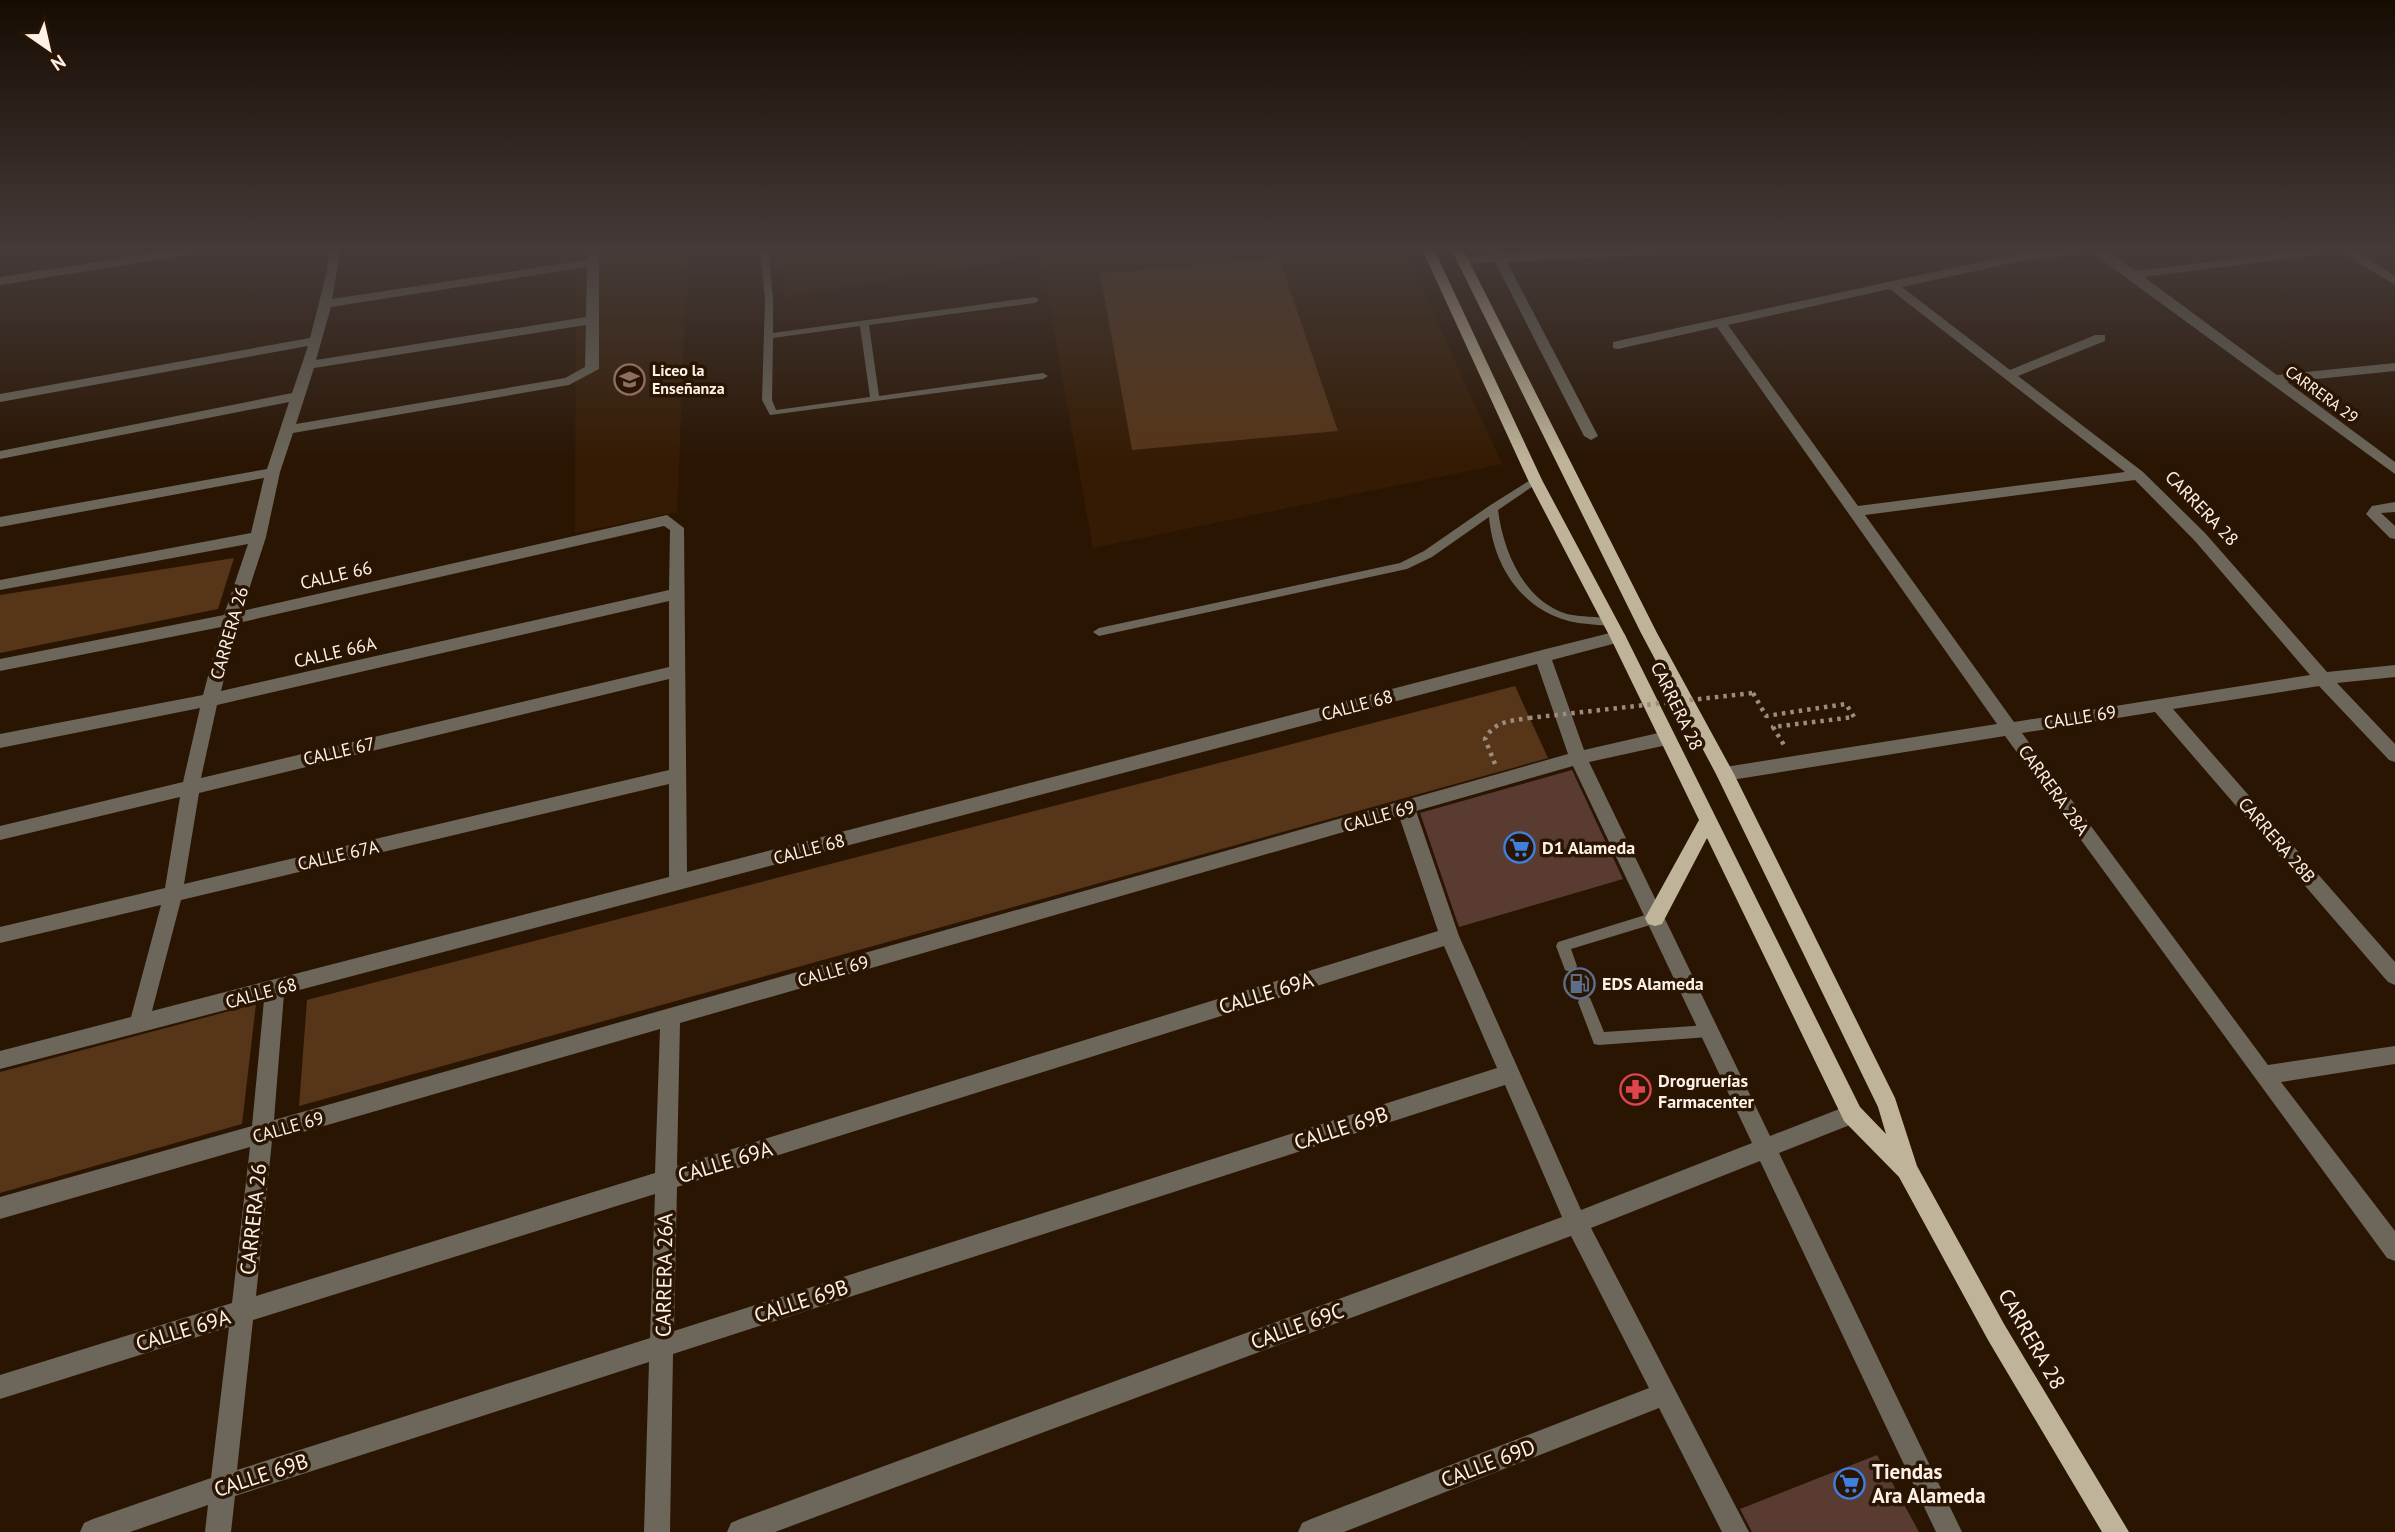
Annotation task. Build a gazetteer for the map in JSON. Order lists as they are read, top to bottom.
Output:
{
  "streets": {
    "main road": ["CARRERA 28"],
    "street": [
      "CARRERA 29",
      "CALLE 66",
      "CARRERA 26",
      "CALLE 66A",
      "CALLE 68",
      "CALLE 69",
      "CALLE 67",
      "CARRERA 28A",
      "CARRERA 28B",
      "CALLE 67A",
      "CALLE 69A",
      "CALLE 69B",
      "CARRERA 26A",
      "CALLE 69C",
      "CALLE 69D"
    ]
  },
  "crossings": [
    ["CARRERA 28", "CALLE 68"],
    ["CARRERA 28", "CALLE 69"],
    ["CARRERA 28", "CALLE 69C"],
    ["CALLE 66", "CARRERA 26"],
    ["CALLE 66", "CALLE 66A"],
    ["CARRERA 26", "CALLE 66A"],
    ["CARRERA 26", "CALLE 68"],
    ["CARRERA 26", "CALLE 69"],
    ["CARRERA 26", "CALLE 67"],
    ["CARRERA 26", "CALLE 67A"],
    ["CARRERA 26", "CALLE 69A"],
    ["CARRERA 26", "CALLE 69B"],
    ["CALLE 69", "CARRERA 28A"],
    ["CALLE 69", "CARRERA 28B"],
    ["CALLE 69", "CARRERA 26A"],
    ["CALLE 69A", "CARRERA 26A"],
    ["CALLE 69B", "CARRERA 26A"]
  ],
  "places": {
    "school or university": ["Liceo la Enseñanza"],
    "supermarket": ["D1 Alameda", "Tiendas Ara Alameda"],
    "fuel station": ["EDS Alameda"],
    "pharmacy": ["Drogruerías Farmacenter"]
  },
  "north": "bottom right"
}
